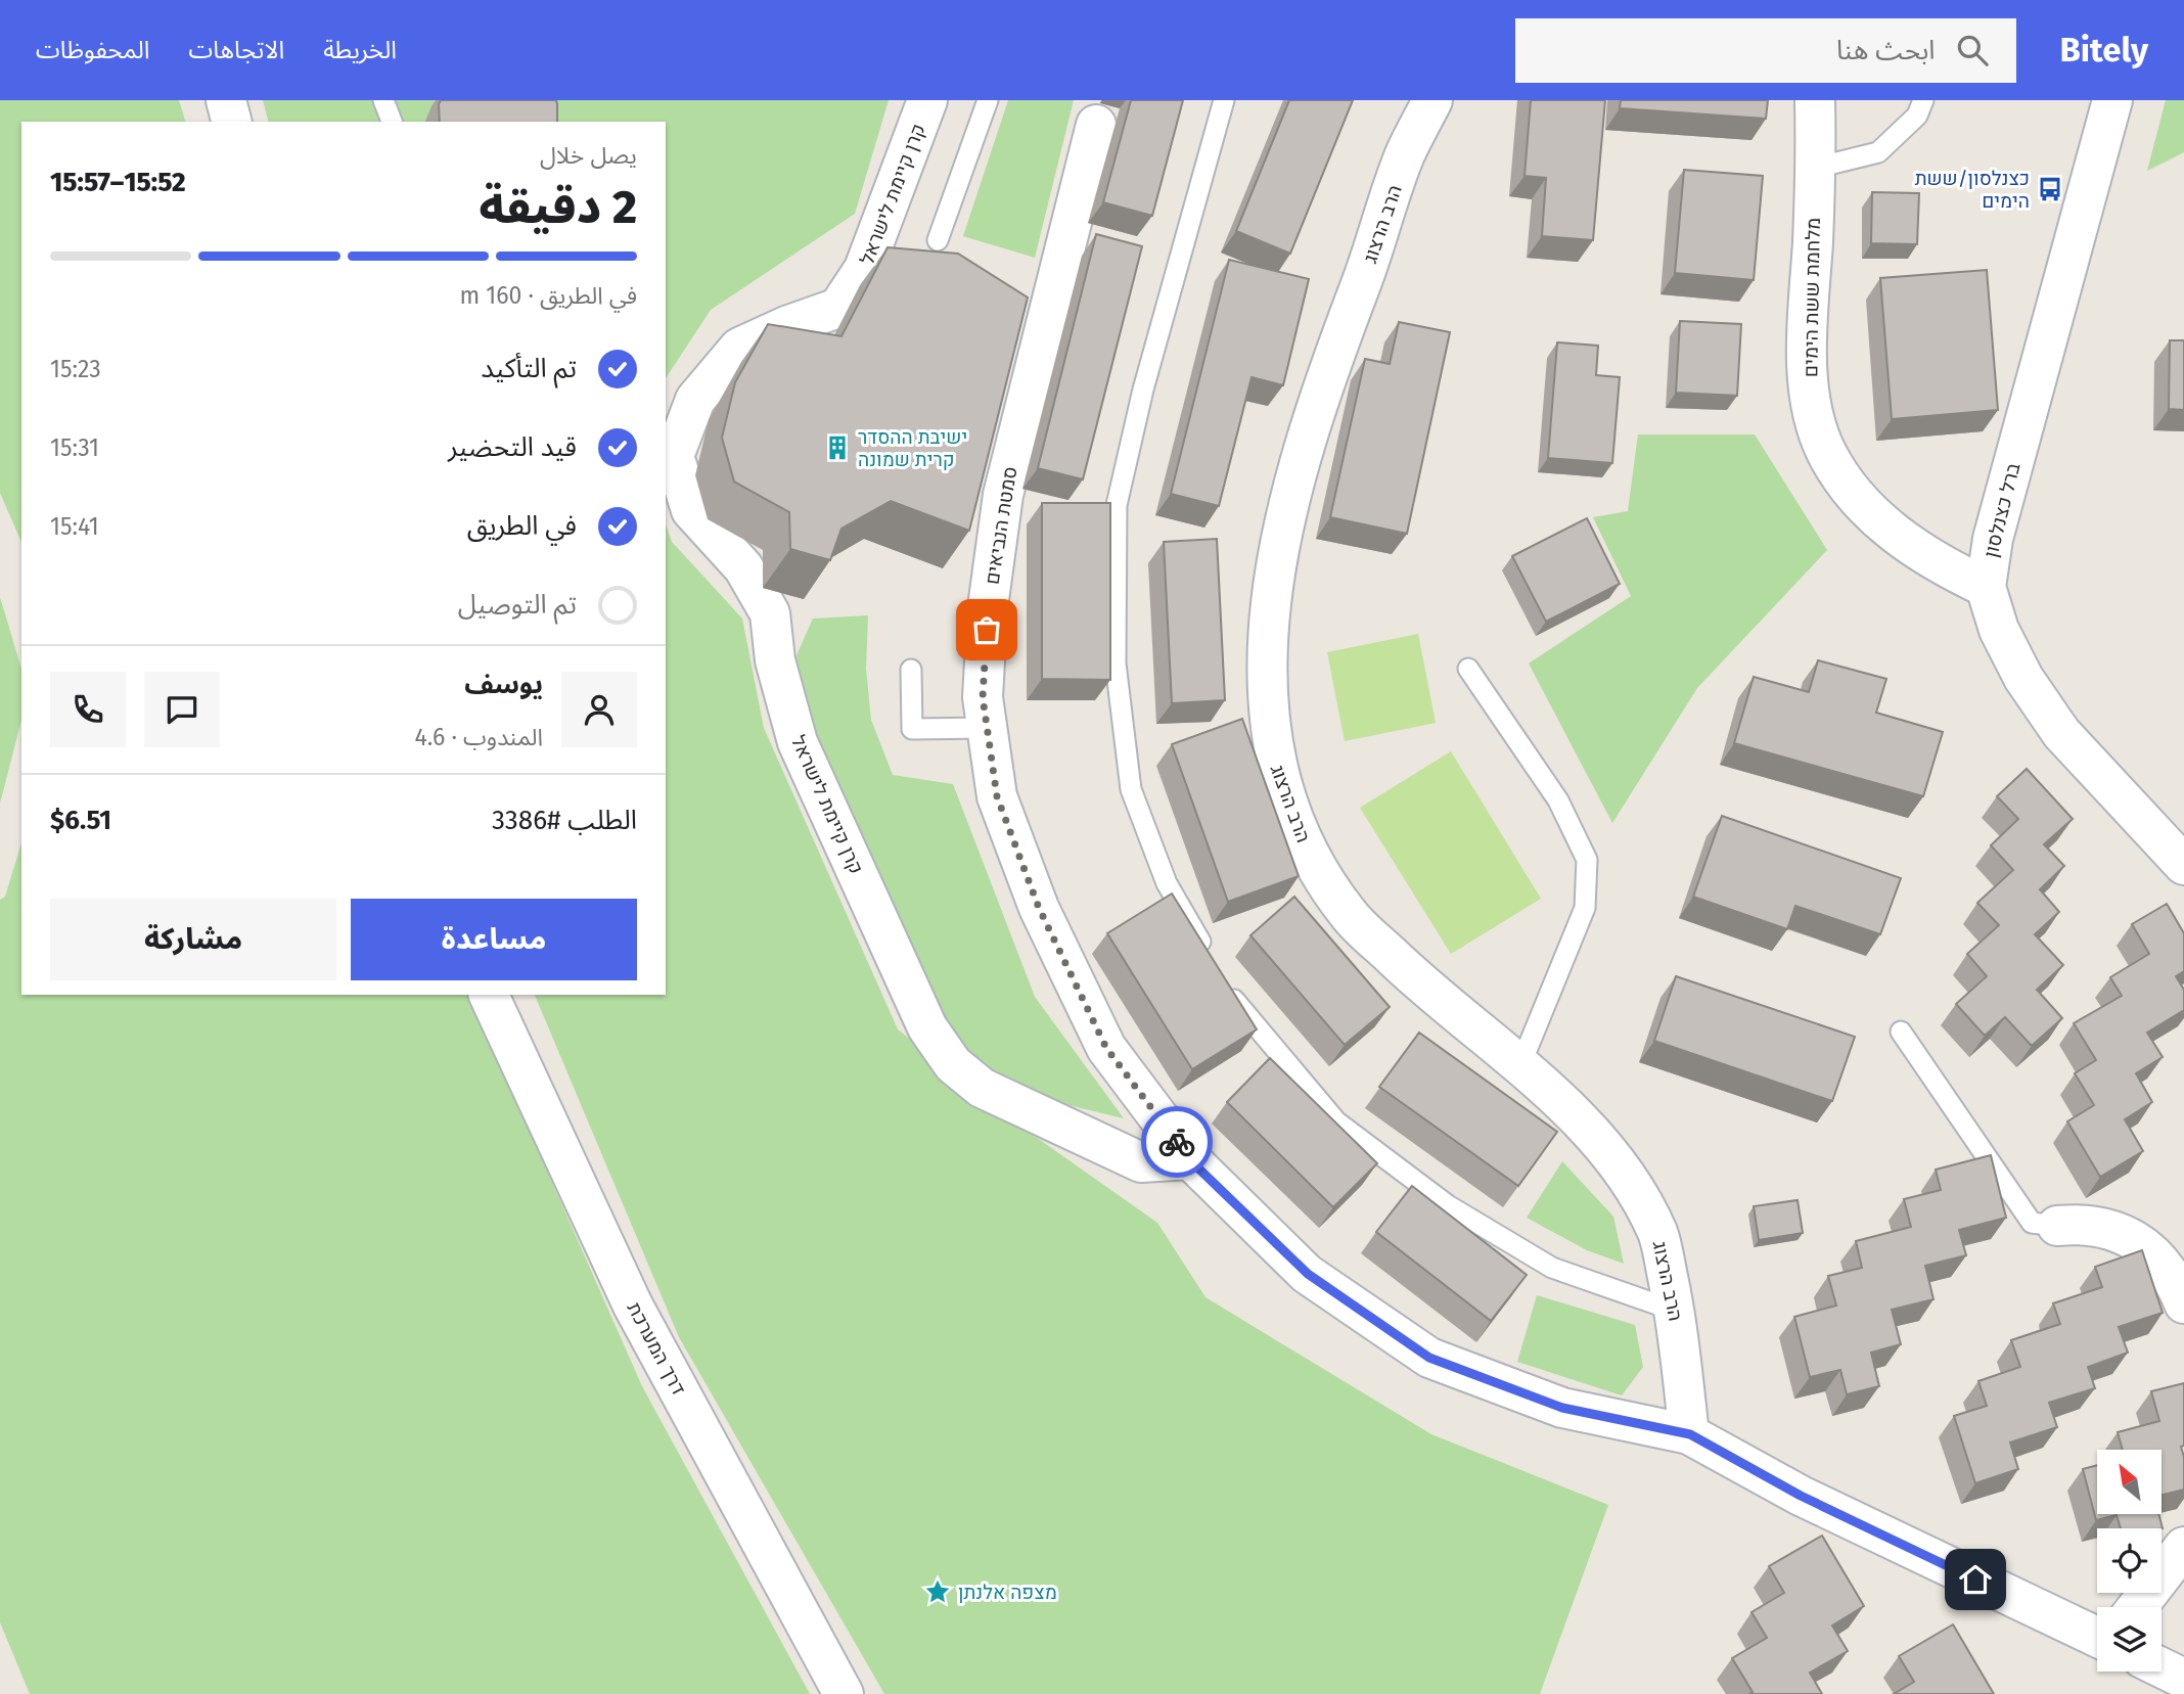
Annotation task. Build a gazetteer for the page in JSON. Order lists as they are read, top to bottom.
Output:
{
  "streets": {
    "street": [
      "קרן קיימת לישראל",
      "הרב הרצוג",
      "מלחמת ששת הימים",
      "ברל כצנלסון",
      "סמטת הנביאים",
      "דרך המערכת"
    ]
  },
  "crossings": [
    ["קרן קיימת לישראל", "סמטת הנביאים"],
    ["הרב הרצוג", "סמטת הנביאים"],
    ["מלחמת ששת הימים", "ברל כצנלסון"]
  ],
  "places": {
    "bus stop": ["כצנלסון/ששת הימים"],
    "building": ["ישיבת ההסדר קרית שמונה"],
    "place": ["מצפה אלנתן"]
  },
  "north": "top left",
  "page": {
    "header": "Bitely",
    "search": "ابحث هنا",
    "nav": ["الخريطة", "الاتجاهات", "المحفوظات"],
    "heading": ["2 دقيقة", "يصل خلال", "15:52–15:57"],
    "panel": [
      "يوسف",
      "المندوب · 4.6",
      "الطلب #3386",
      "$6.51"
    ],
    "bar": "في الطريق · 160 m",
    "list": [
      ["تم التأكيد", "15:23"],
      ["قيد التحضير", "15:31"],
      ["في الطريق", "15:41"],
      "تم التوصيل"
    ],
    "buttons": ["مساعدة", "مشاركة"]
  }
}
